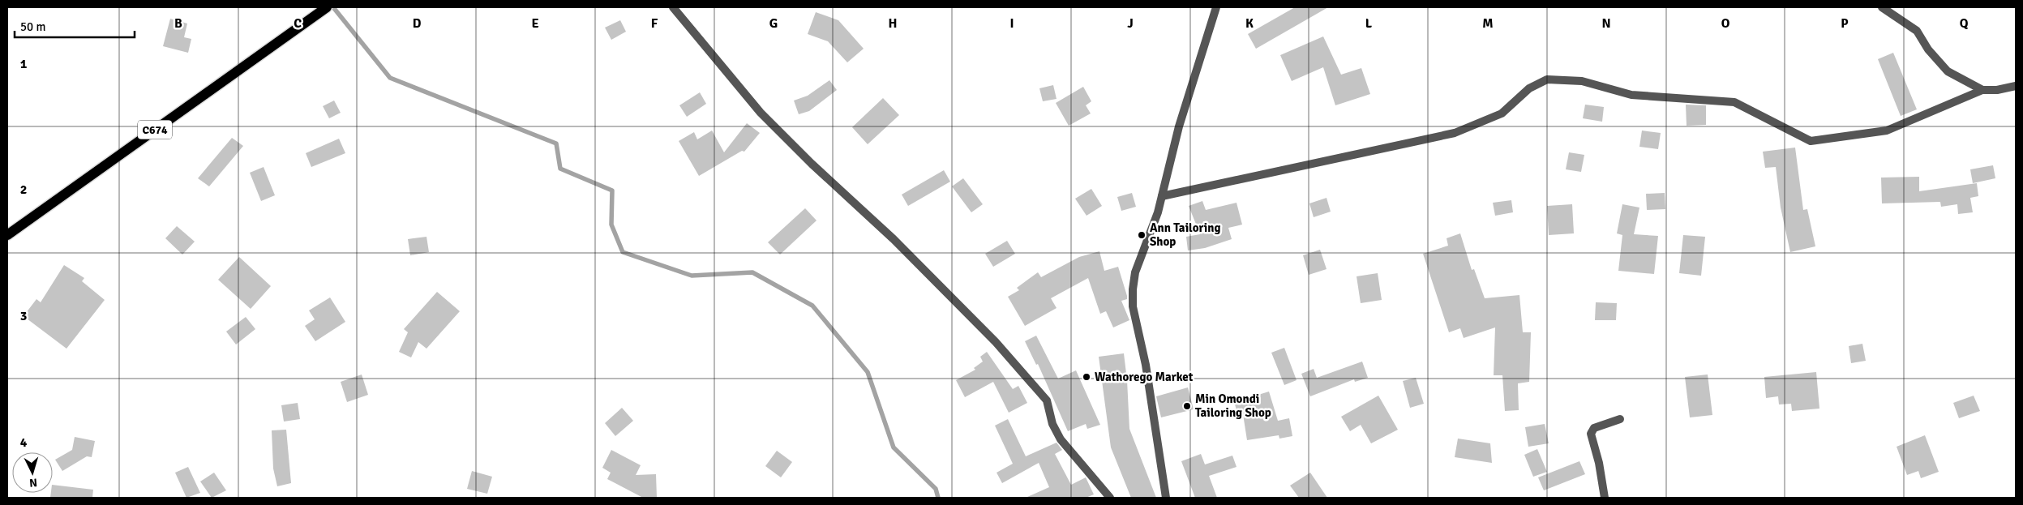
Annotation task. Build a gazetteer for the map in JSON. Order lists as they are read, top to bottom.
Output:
{
  "streets": {
    "main road": ["C674"]
  },
  "places": ["Ann Tailoring Shop", "Wathorego Market", "Min Omondi Tailoring Shop"],
  "scale_bar": "50 m",
  "north": "bottom",
  "grid": {
    "columns": [
      "B",
      "C",
      "D",
      "E",
      "F",
      "G",
      "H",
      "I",
      "J",
      "K",
      "L",
      "M",
      "N",
      "O",
      "P",
      "Q"
    ],
    "rows": [
      "1",
      "2",
      "3",
      "4"
    ]
  }
}
